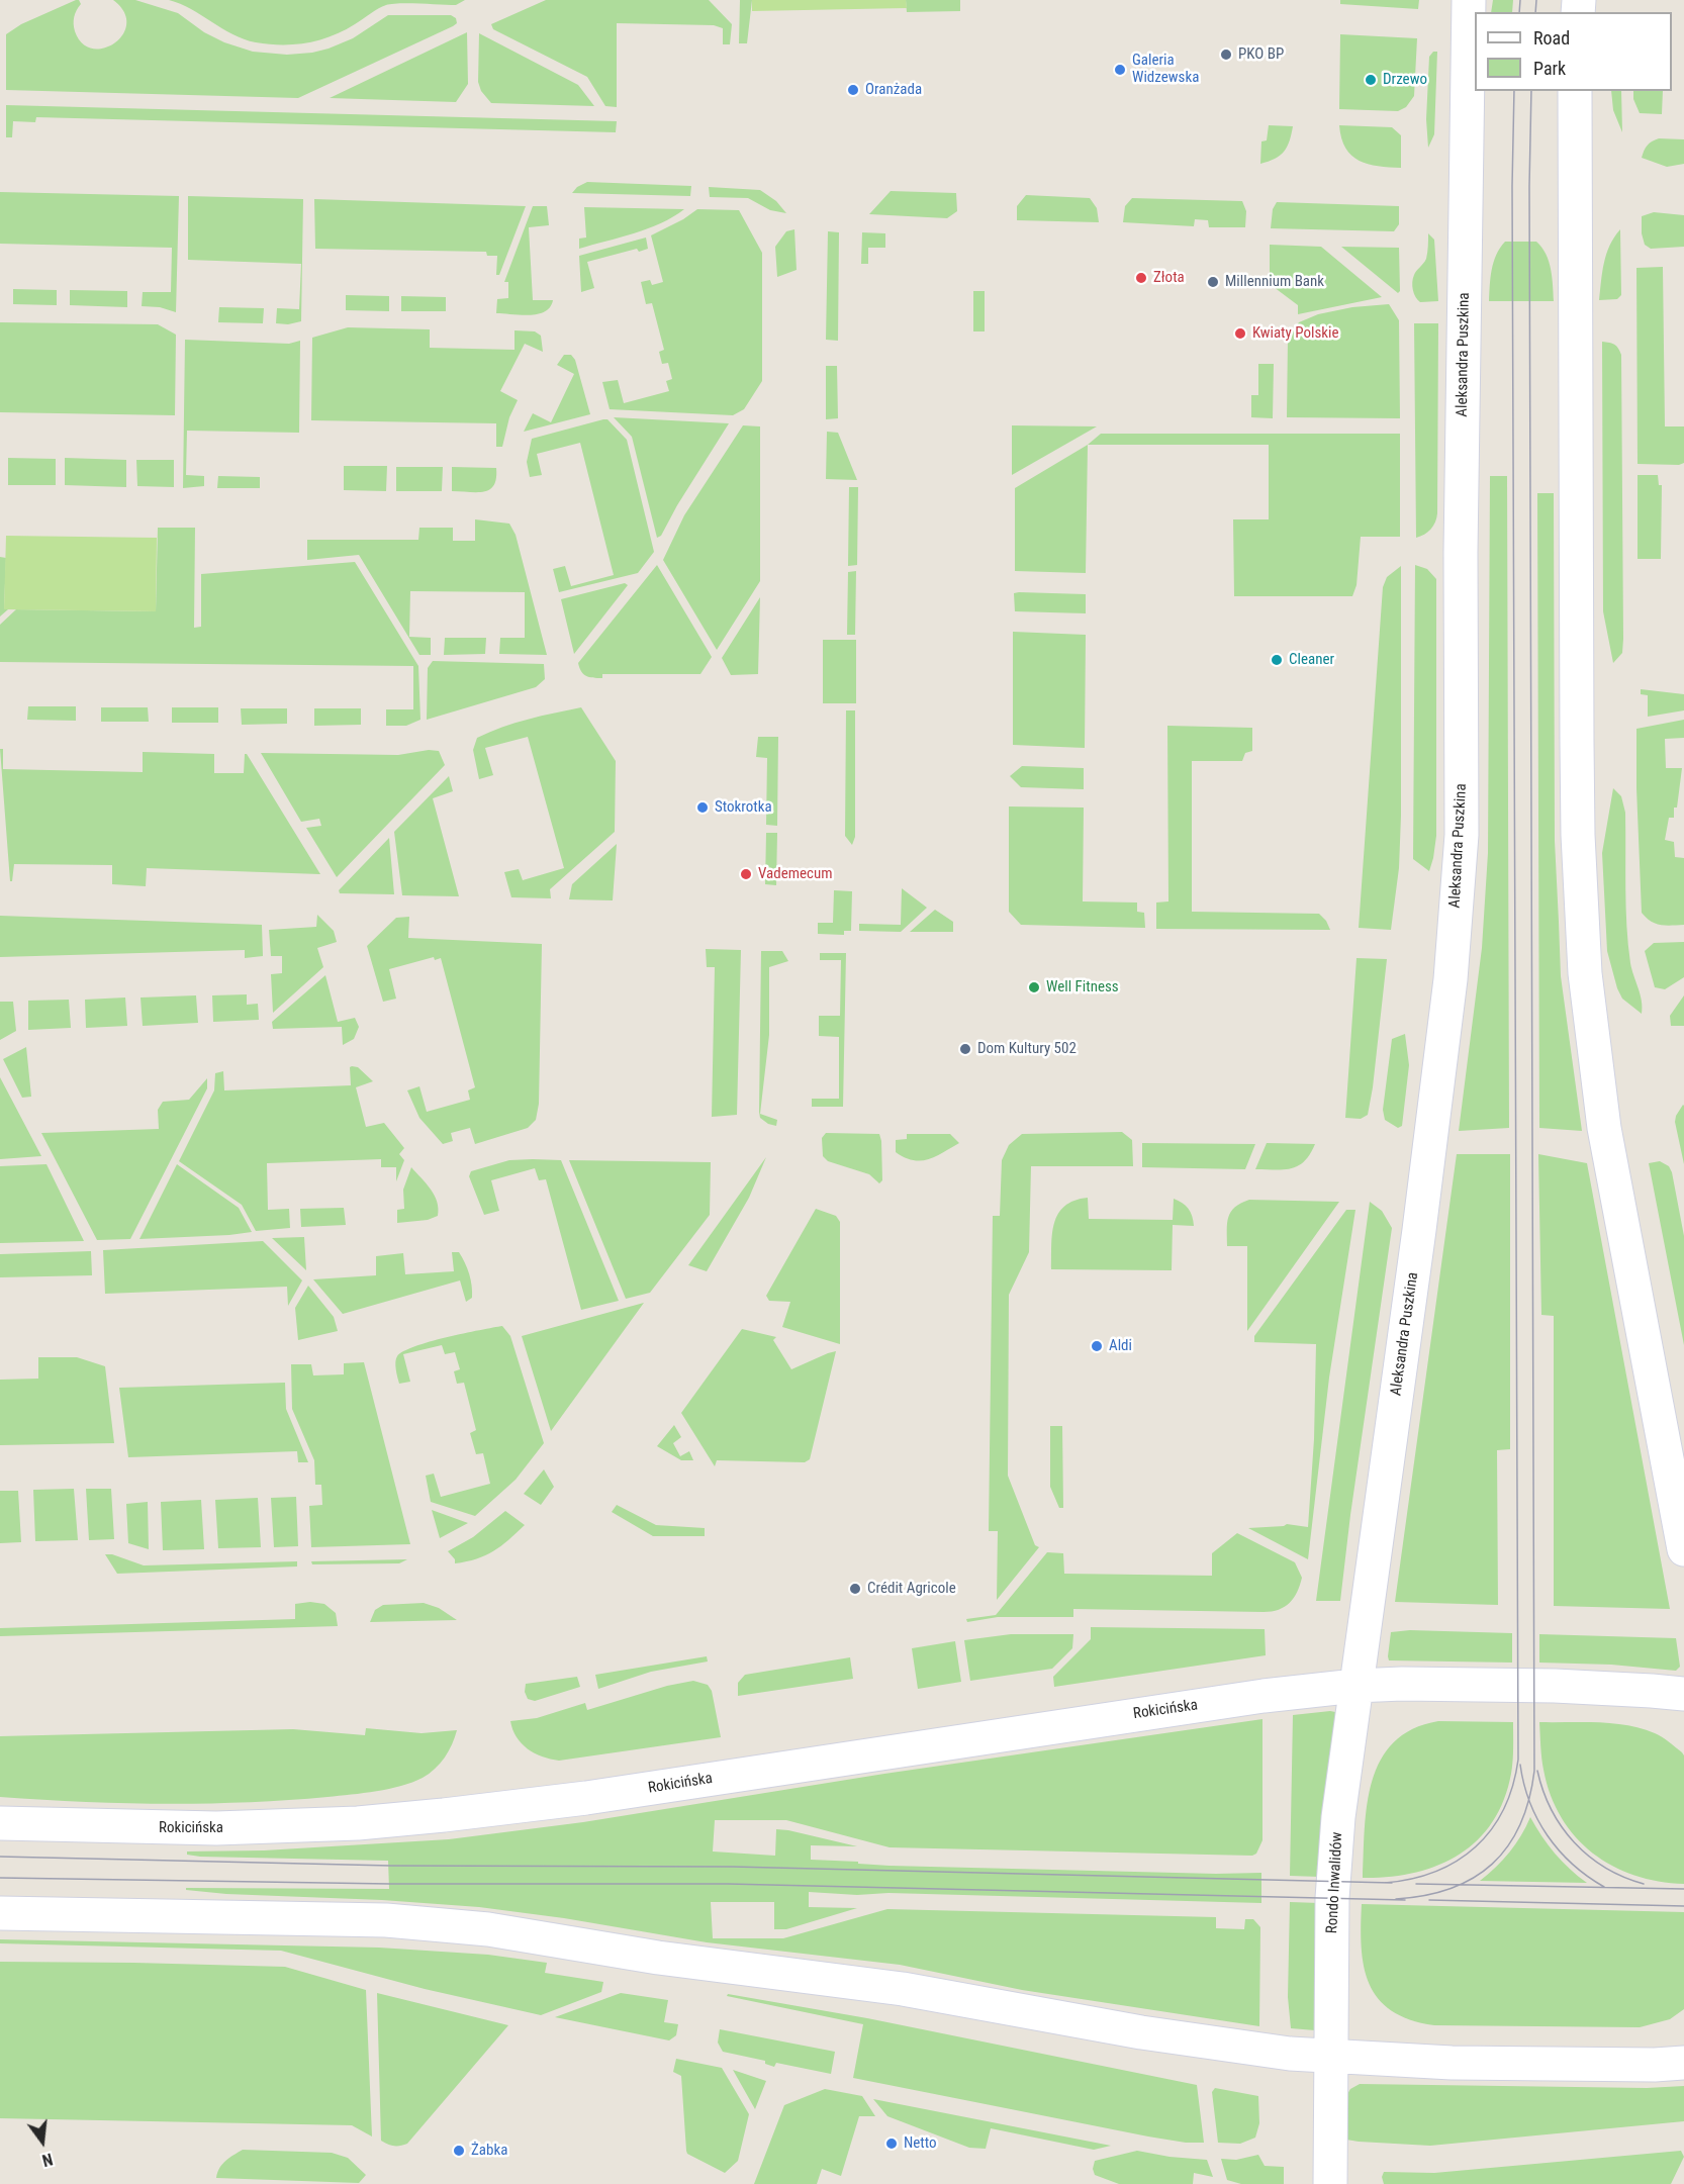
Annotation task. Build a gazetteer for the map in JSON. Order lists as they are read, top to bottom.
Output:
{
  "streets": {
    "main road": ["Aleksandra Puszkina", "Rokicińska", "Rondo Inwalidów"]
  },
  "crossings": [
    ["Aleksandra Puszkina", "Rokicińska"],
    ["Aleksandra Puszkina", "Rondo Inwalidów"],
    ["Rokicińska", "Rondo Inwalidów"]
  ],
  "places": [
    "PKO BP",
    "Galeria Widzewska",
    "Drzewo",
    "Oranżada",
    "Złota",
    "Millennium Bank",
    "Kwiaty Polskie",
    "Cleaner",
    "Stokrotka",
    "Vademecum",
    "Well Fitness",
    "Dom Kultury 502",
    "Aldi",
    "Crédit Agricole",
    "Netto",
    "Żabka"
  ],
  "legend": ["Road", "Park"],
  "north": "bottom"
}
